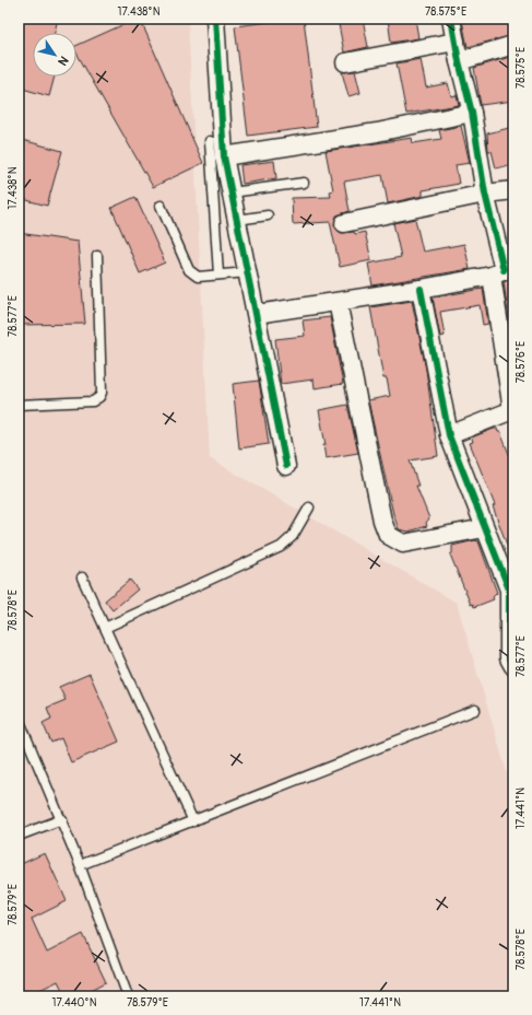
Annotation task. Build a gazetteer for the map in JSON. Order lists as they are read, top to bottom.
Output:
{
  "north": "bottom right",
  "coordinates": [
    "17.438°N",
    "78.575°E",
    "78.577°E",
    "78.576°E",
    "78.578°E",
    "17.441°N",
    "78.579°E",
    "17.440°N"
  ]
}
